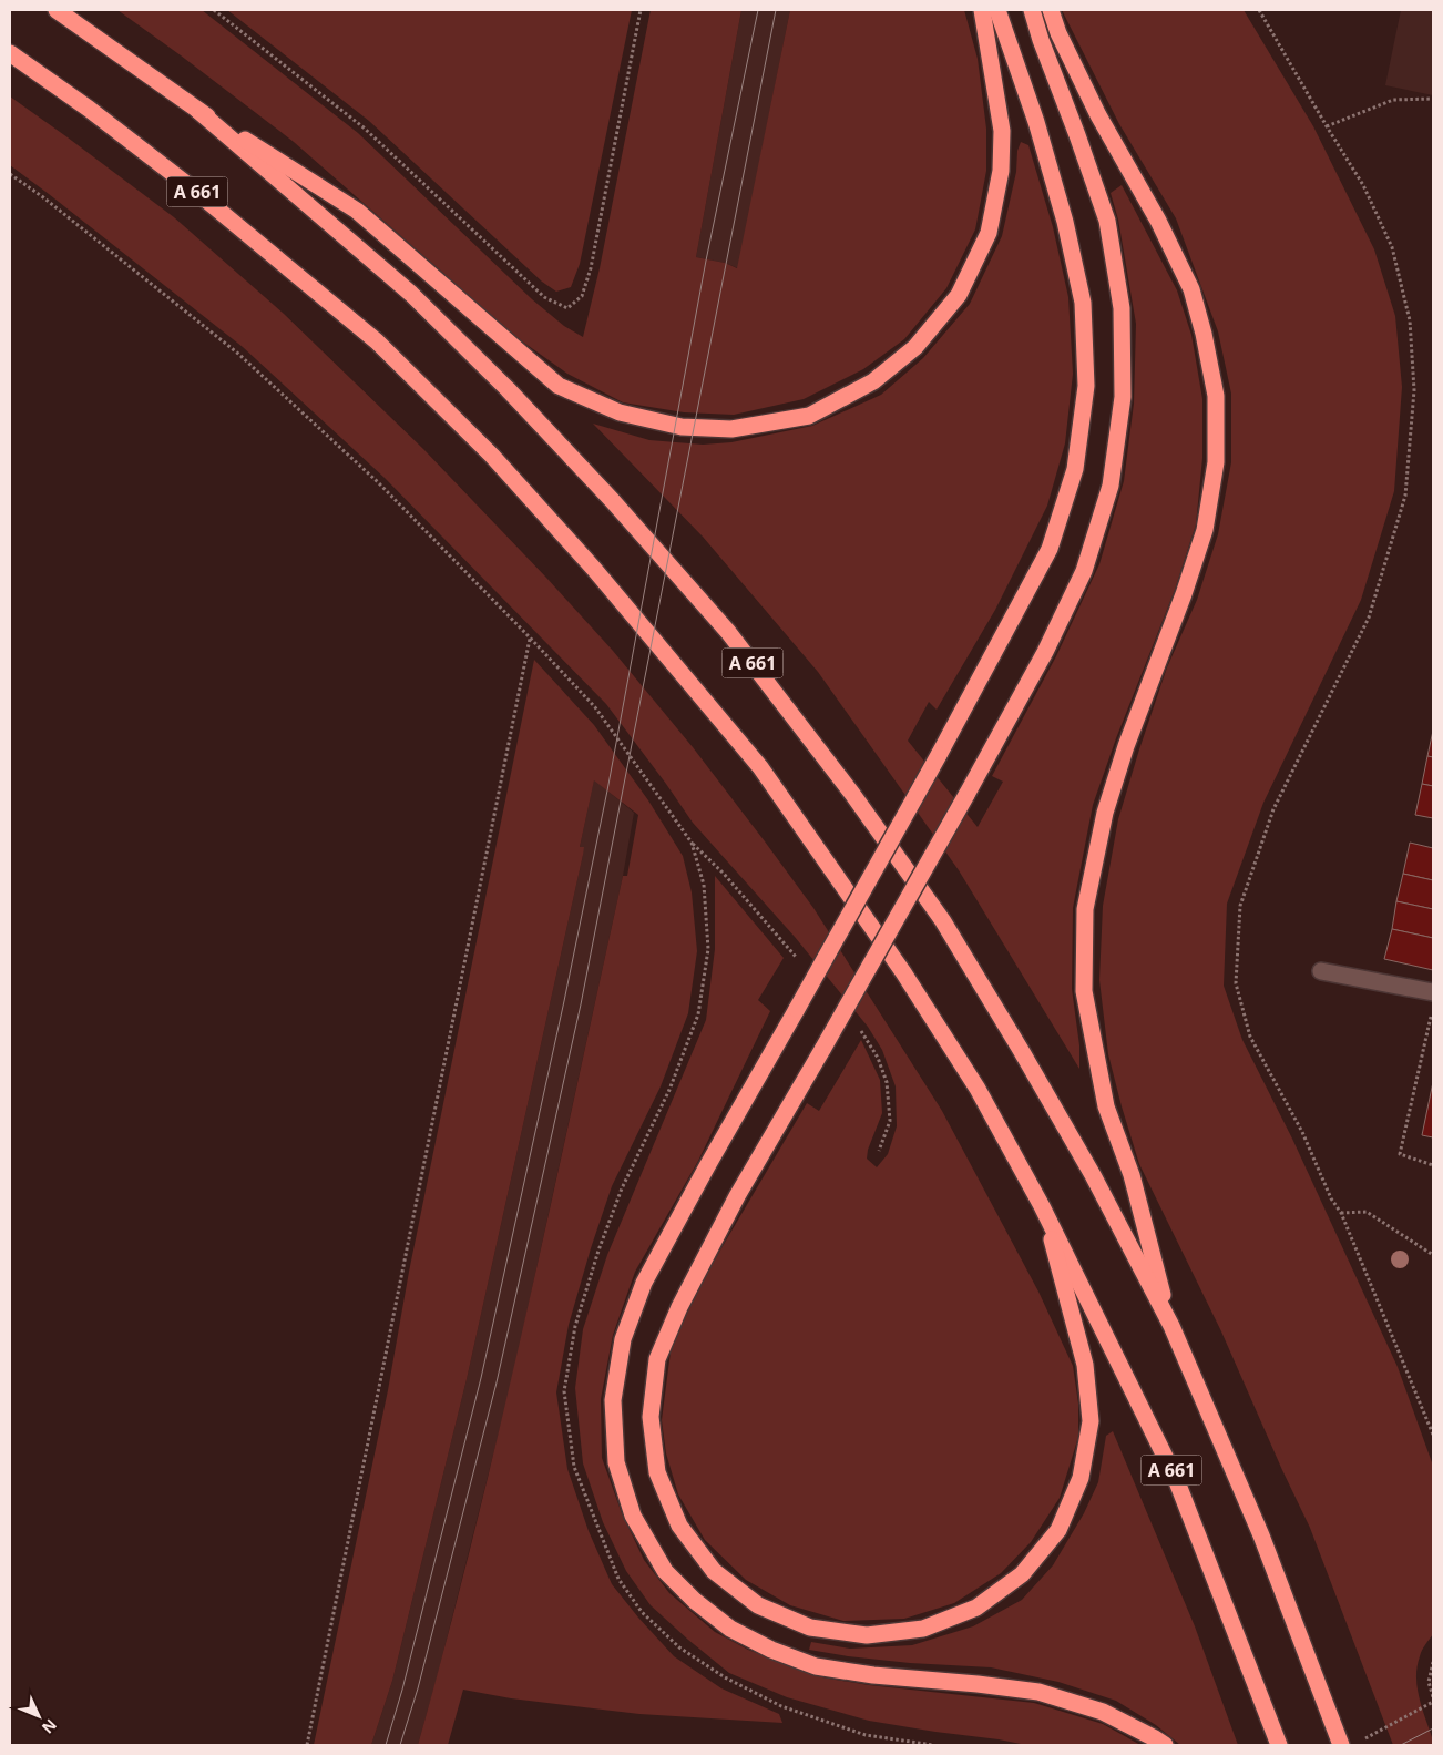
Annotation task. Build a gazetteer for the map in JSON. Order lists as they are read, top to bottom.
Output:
{
  "streets": {
    "highway": ["A 661"]
  },
  "north": "bottom right"
}
